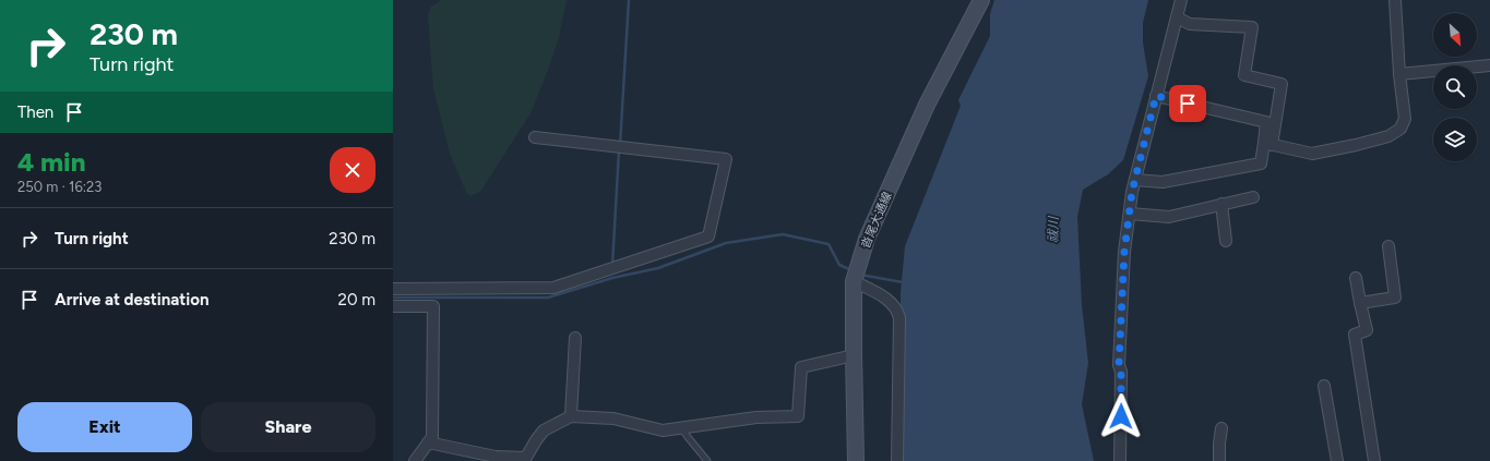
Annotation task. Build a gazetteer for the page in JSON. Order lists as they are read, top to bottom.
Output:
{
  "streets": {
    "main road": ["沓尾大通線"]
  },
  "water": ["祓川"],
  "north": "bottom right",
  "page": {
    "turn": ["230 m", "Turn right"],
    "then": "Then",
    "heading": ["4 min", "250 m · 16:23"],
    "list": [
      {
        "name": "Turn right",
        "value": "230 m"
      },
      {
        "name": "Arrive at destination",
        "value": "20 m"
      }
    ],
    "buttons": ["Exit", "Share"]
  }
}
